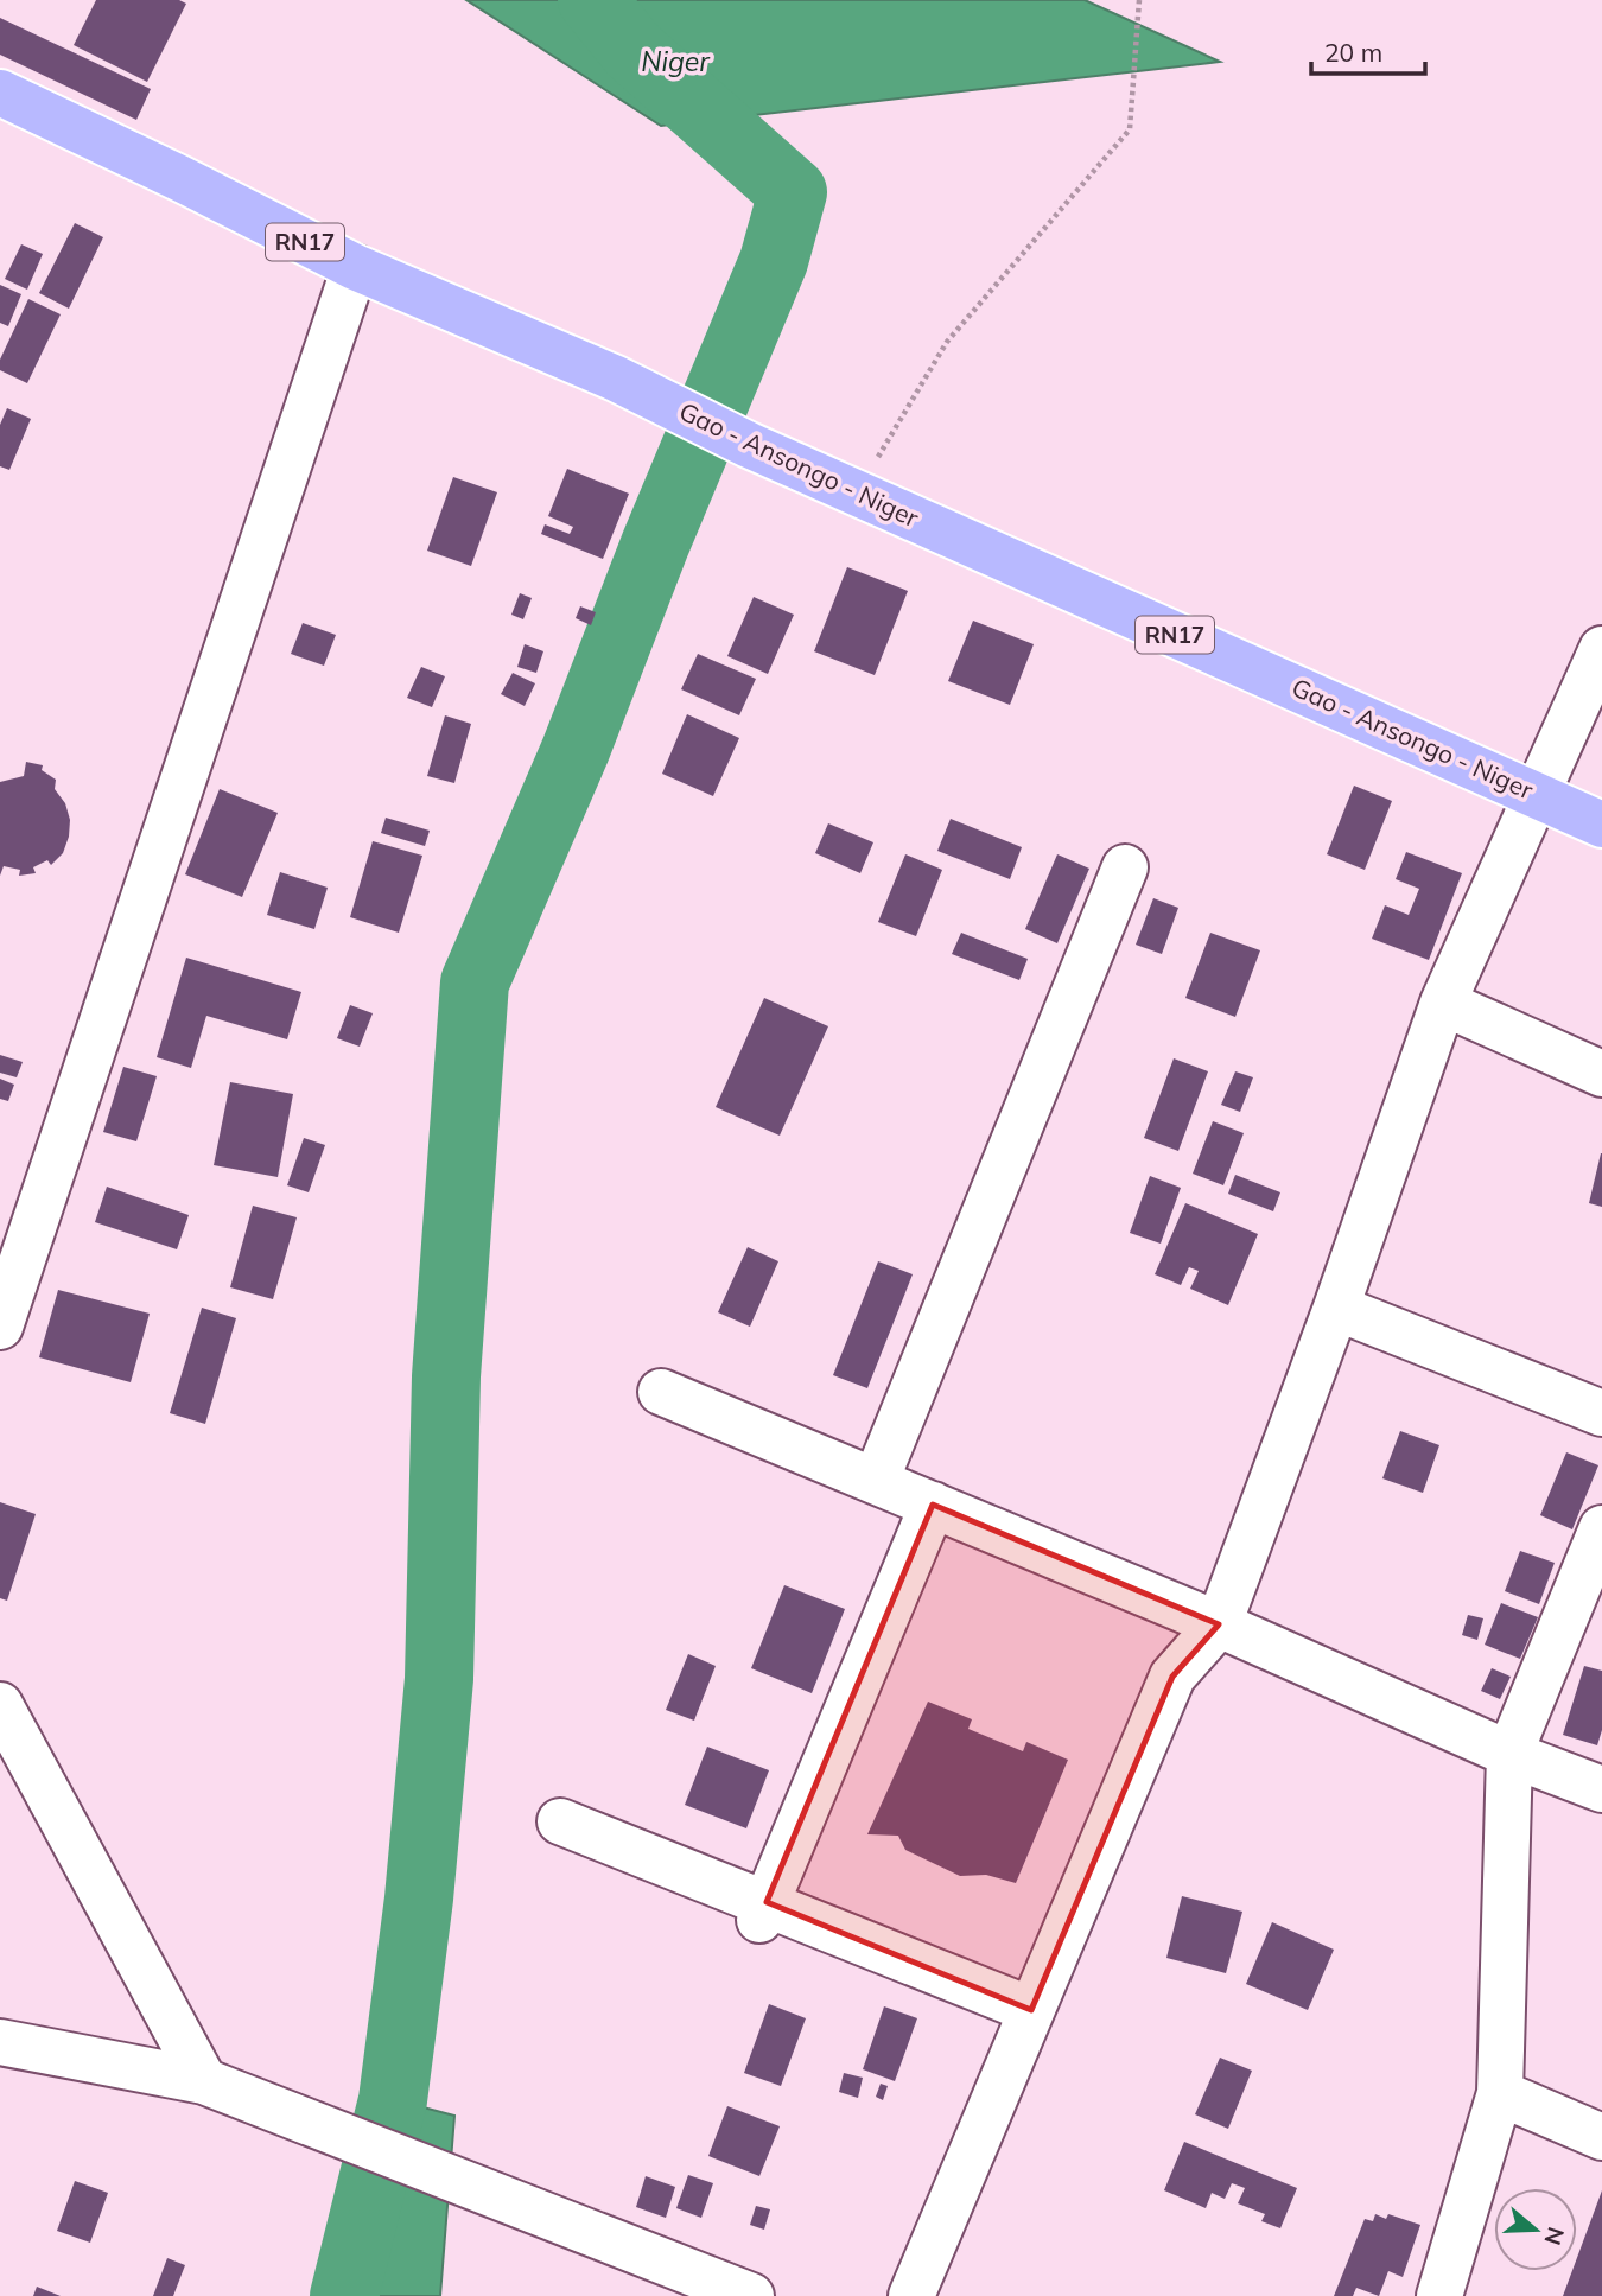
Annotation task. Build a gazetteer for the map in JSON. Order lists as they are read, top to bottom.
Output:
{
  "streets": {
    "main road": ["RN17", "Gao - Ansongo - Niger"]
  },
  "water": ["Niger"],
  "scale_bar": "20 m",
  "north": "right"
}
